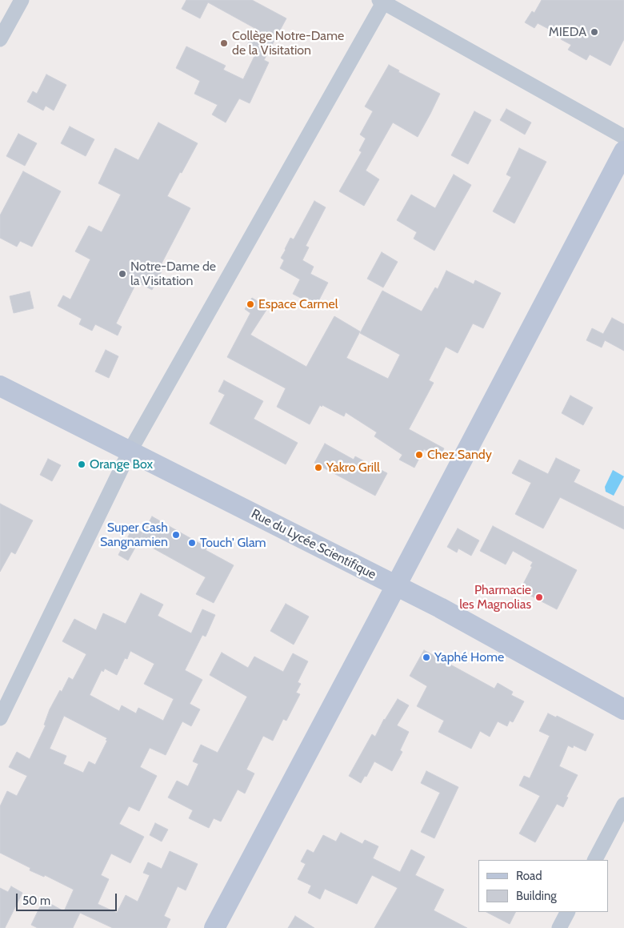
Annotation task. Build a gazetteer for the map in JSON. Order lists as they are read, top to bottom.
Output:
{
  "streets": {
    "street": ["Rue du Lycée Scientifique"]
  },
  "places": [
    "MIEDA",
    "Collège Notre-Dame de la Visitation",
    "Notre-Dame de la Visitation",
    "Espace Carmel",
    "Chez Sandy",
    "Orange Box",
    "Yakro Grill",
    "Super Cash Sangnamien",
    "Touch' Glam",
    "Pharmacie les Magnolias",
    "Yaphé Home"
  ],
  "legend": ["Road", "Building"],
  "scale_bar": "50 m"
}
